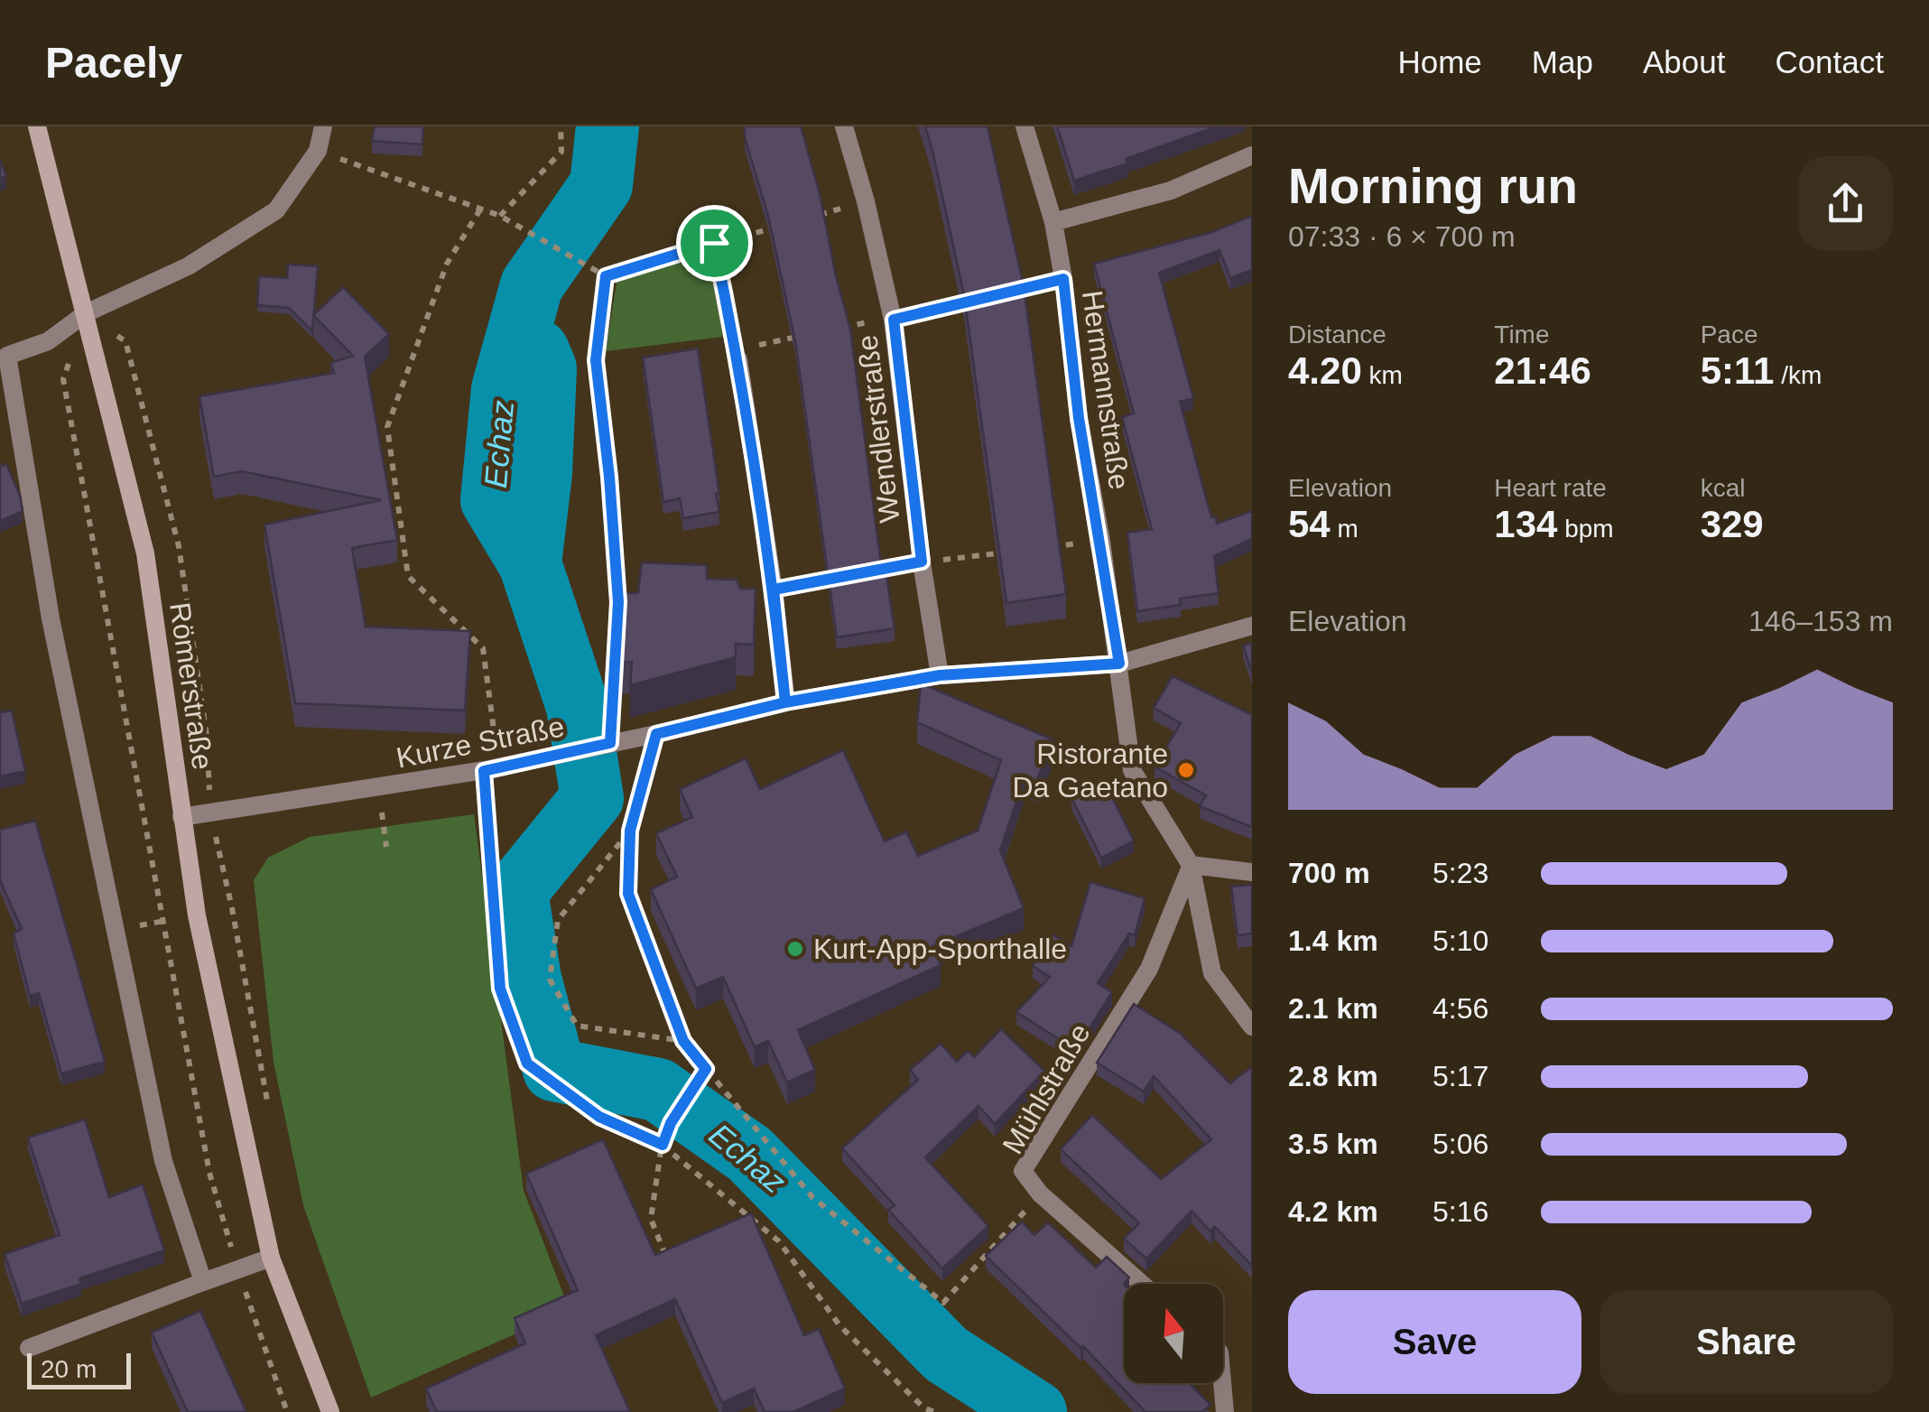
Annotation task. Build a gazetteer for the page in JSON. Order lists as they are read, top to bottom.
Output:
{
  "streets": {
    "main road": ["Römerstraße"],
    "street": [
      "Hermannstraße",
      "Wendlerstraße",
      "Kurze Straße",
      "Mühlstraße"
    ]
  },
  "crossings": [
    ["Hermannstraße", "Kurze Straße"],
    ["Hermannstraße", "Mühlstraße"],
    ["Wendlerstraße", "Kurze Straße"],
    ["Römerstraße", "Kurze Straße"]
  ],
  "water": ["Echaz"],
  "places": ["Ristorante Da Gaetano", "Kurt-App-Sporthalle"],
  "scale_bar": "20 m",
  "north": "top",
  "page": {
    "header": "Pacely",
    "nav": [
      "Home",
      "Map",
      "About",
      "Contact"
    ],
    "heading": ["Morning run", "07:33 · 6 × 700 m"],
    "stats": [
      ["Distance", "4.20 km"],
      ["Time", "21:46"],
      ["Pace", "5:11 /km"],
      ["Elevation", "54 m"],
      ["Heart rate", "134 bpm"],
      ["kcal", "329"]
    ],
    "chart": ["Elevation", "146–153 m"],
    "list": [
      {
        "name": "700 m",
        "note": "5:23"
      },
      {
        "name": "1.4 km",
        "note": "5:10"
      },
      {
        "name": "2.1 km",
        "note": "4:56"
      },
      {
        "name": "2.8 km",
        "note": "5:17"
      },
      {
        "name": "3.5 km",
        "note": "5:06"
      },
      {
        "name": "4.2 km",
        "note": "5:16"
      }
    ],
    "buttons": ["Save", "Share"],
    "scale": "20 m"
  }
}
